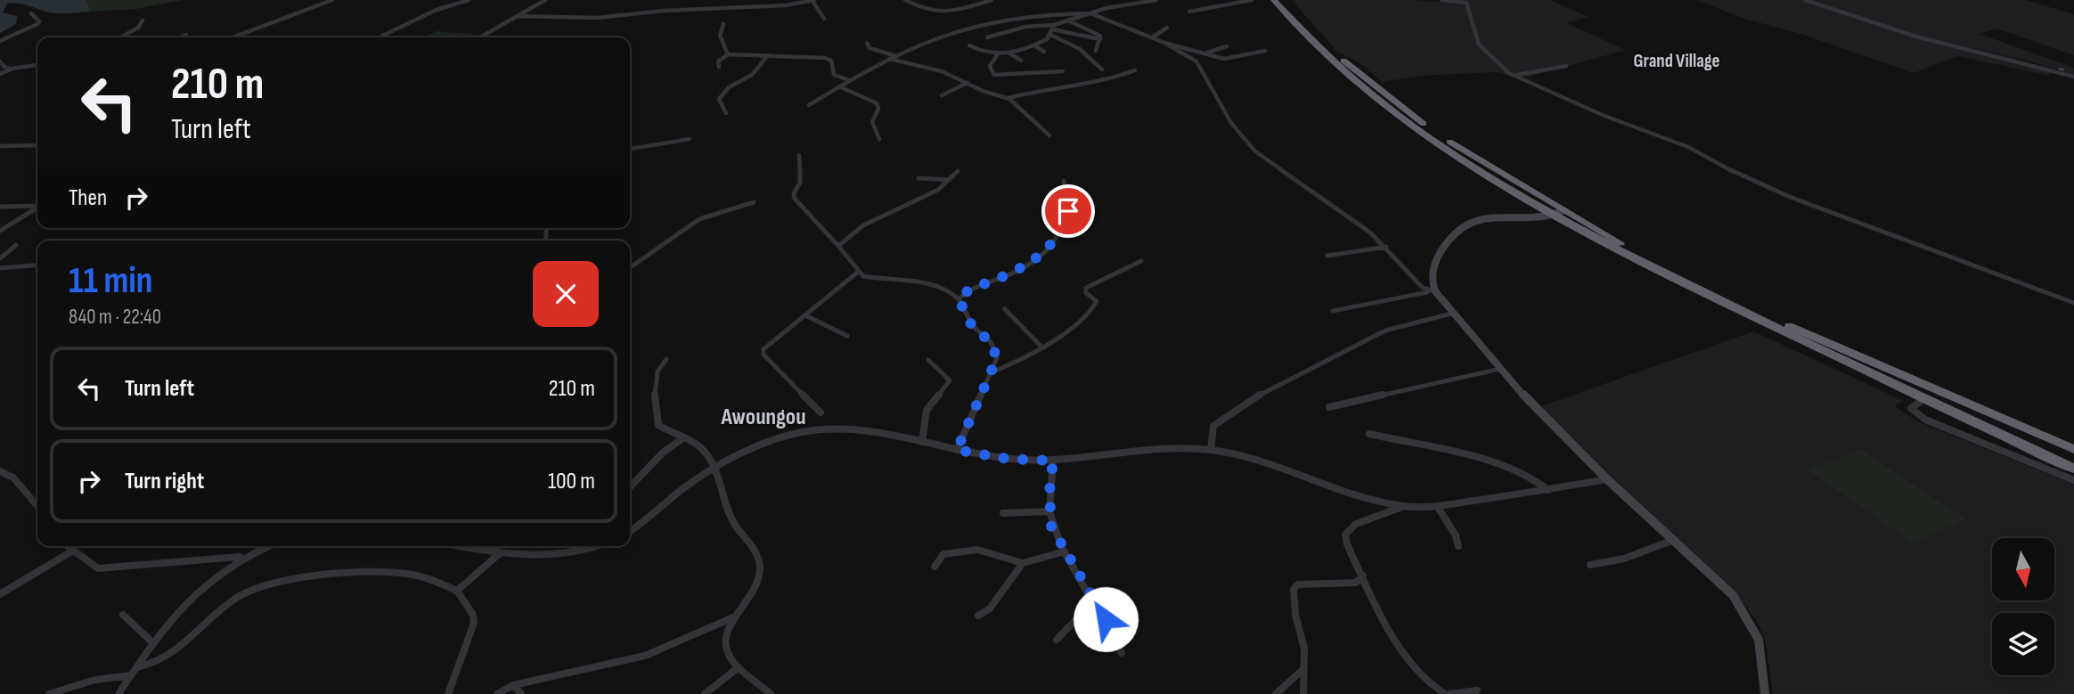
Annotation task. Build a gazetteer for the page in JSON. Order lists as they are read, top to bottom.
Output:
{
  "districts": ["Grand Village", "Awoungou"],
  "north": "bottom",
  "page": {
    "turn": ["210 m", "Turn left"],
    "then": "Then",
    "heading": ["11 min", "840 m · 22:40"],
    "list": [
      {
        "name": "Turn left",
        "value": "210 m"
      },
      {
        "name": "Turn right",
        "value": "100 m"
      }
    ]
  }
}
